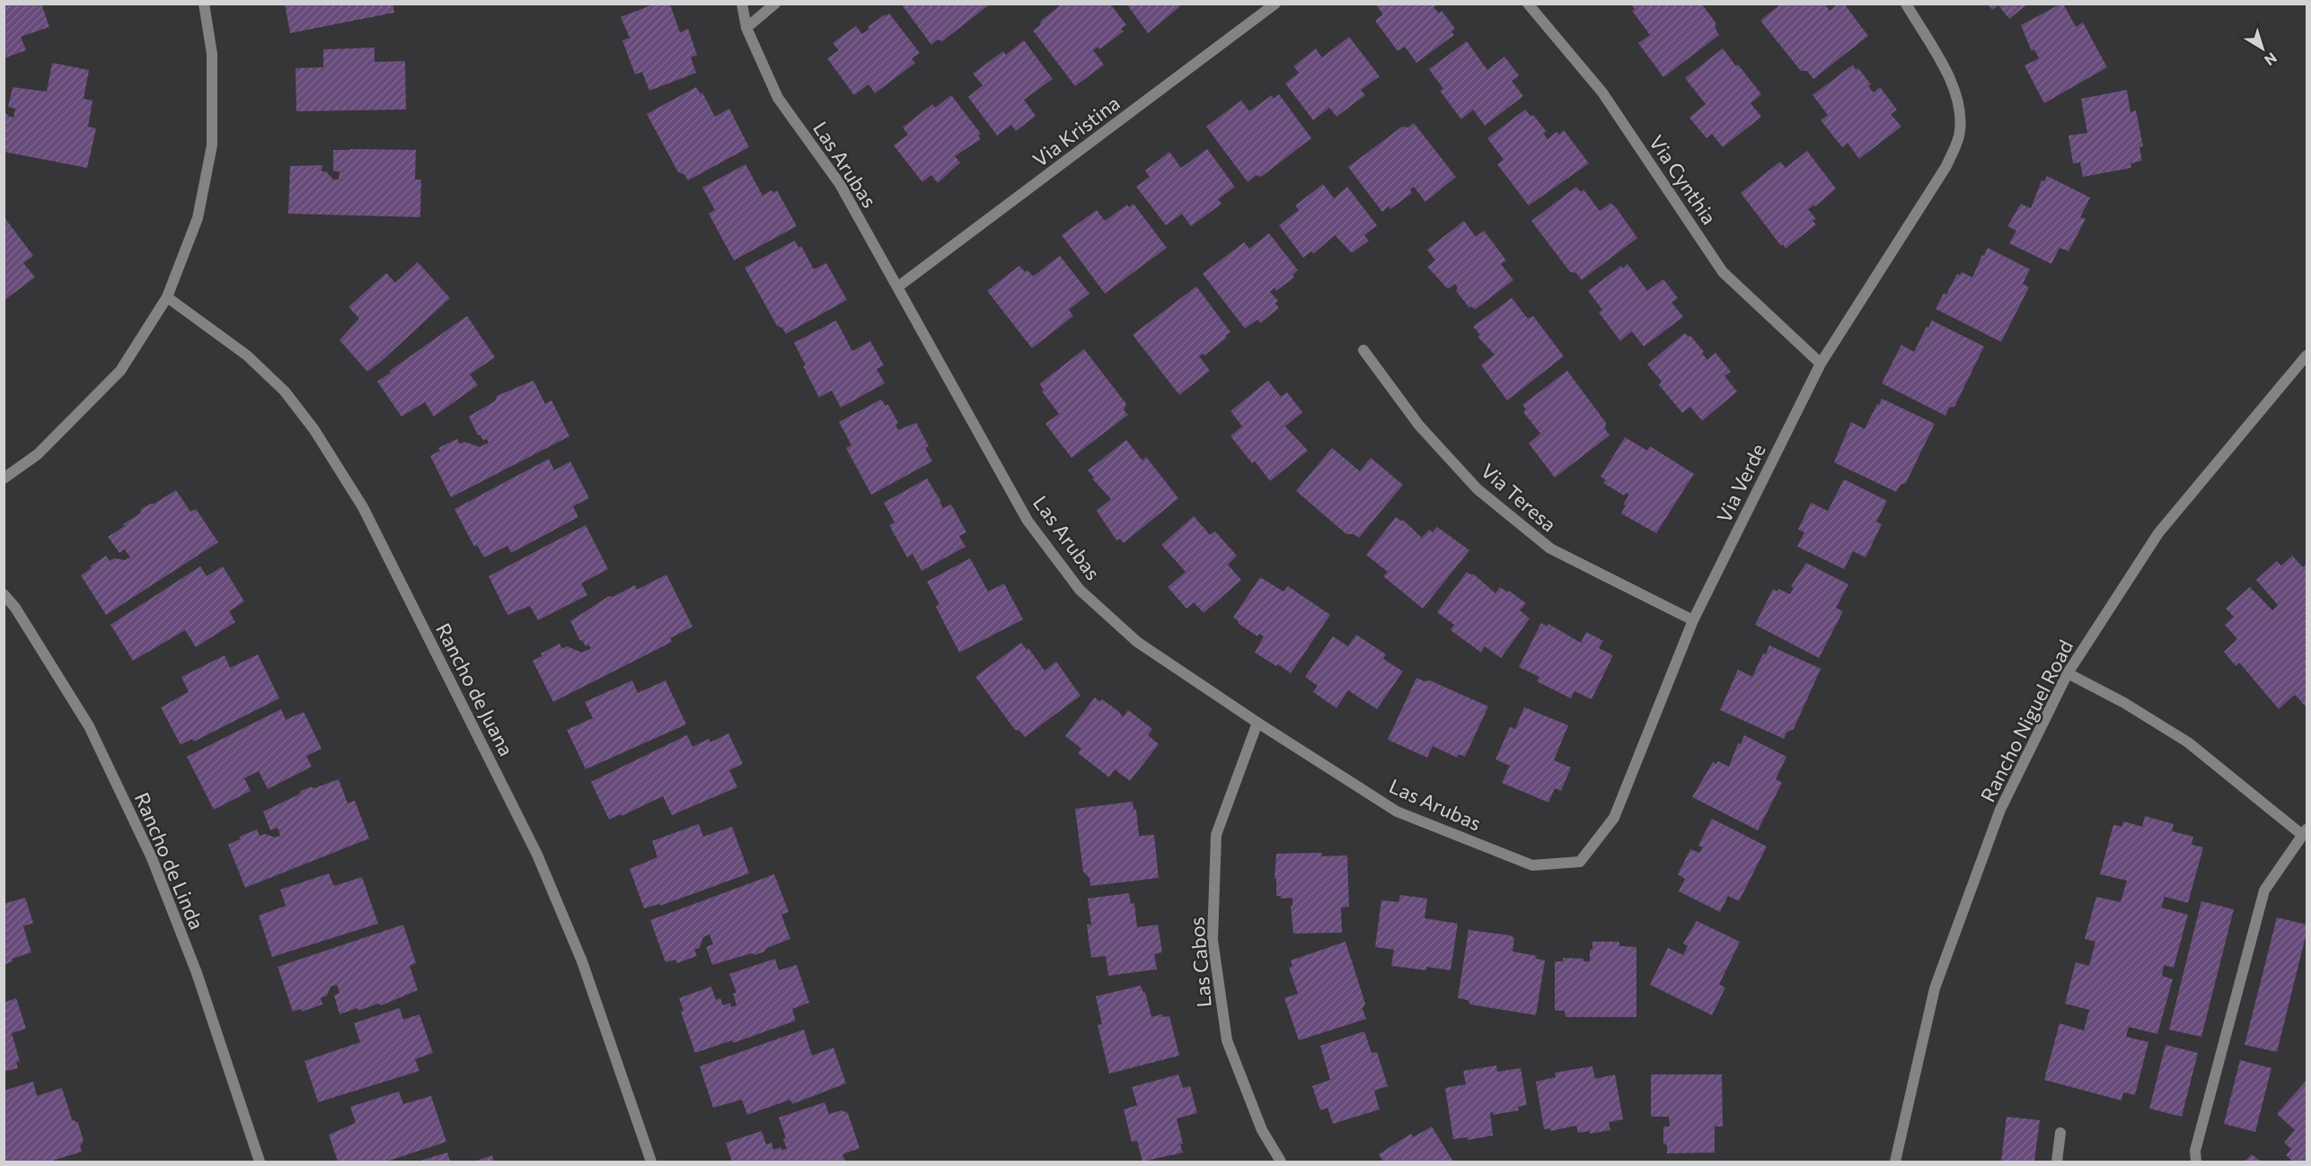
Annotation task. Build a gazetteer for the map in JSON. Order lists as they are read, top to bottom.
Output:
{
  "streets": {
    "street": [
      "Via Kristina",
      "Las Arubas",
      "Via Cynthia",
      "Via Verde",
      "Via Teresa",
      "Rancho de Juana",
      "Rancho Niguel Road",
      "Rancho de Linda",
      "Las Cabos"
    ]
  },
  "crossings": [
    ["Via Kristina", "Las Arubas"],
    ["Las Arubas", "Via Verde"],
    ["Las Arubas", "Las Cabos"],
    ["Via Cynthia", "Via Verde"],
    ["Via Verde", "Via Teresa"]
  ],
  "north": "bottom right"
}
